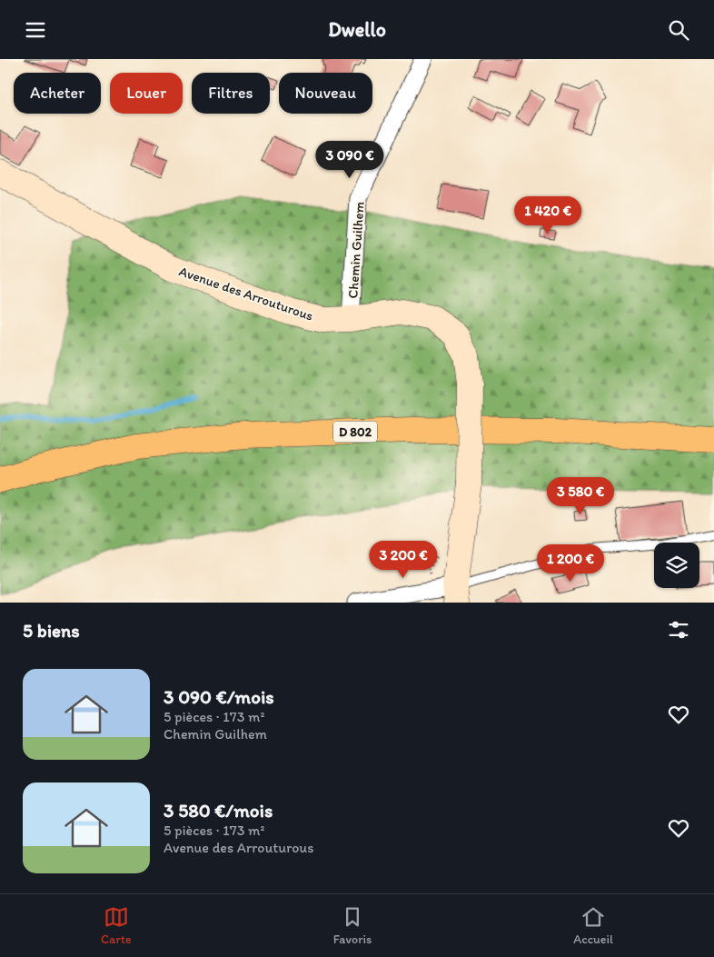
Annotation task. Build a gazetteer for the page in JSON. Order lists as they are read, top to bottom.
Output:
{
  "streets": {
    "main road": ["D 802"],
    "street": ["Chemin Guilhem", "Avenue des Arrouturous"]
  },
  "crossings": [
    ["Chemin Guilhem", "Avenue des Arrouturous"]
  ],
  "page": {
    "header": "Dwello",
    "chip": [
      "Acheter",
      "Louer",
      "Filtres",
      "Nouveau"
    ],
    "price": [
      "3 090 €",
      "1 420 €",
      "3 580 €",
      "3 200 €",
      "1 200 €"
    ],
    "heading": "5 biens",
    "list": [
      {
        "name": "3 090 €/mois",
        "note": "5 pièces · 173 m² · Chemin Guilhem"
      },
      {
        "name": "3 580 €/mois",
        "note": "5 pièces · 173 m² · Avenue des Arrouturous"
      }
    ],
    "tabs": ["Carte", "Favoris", "Accueil"]
  }
}
